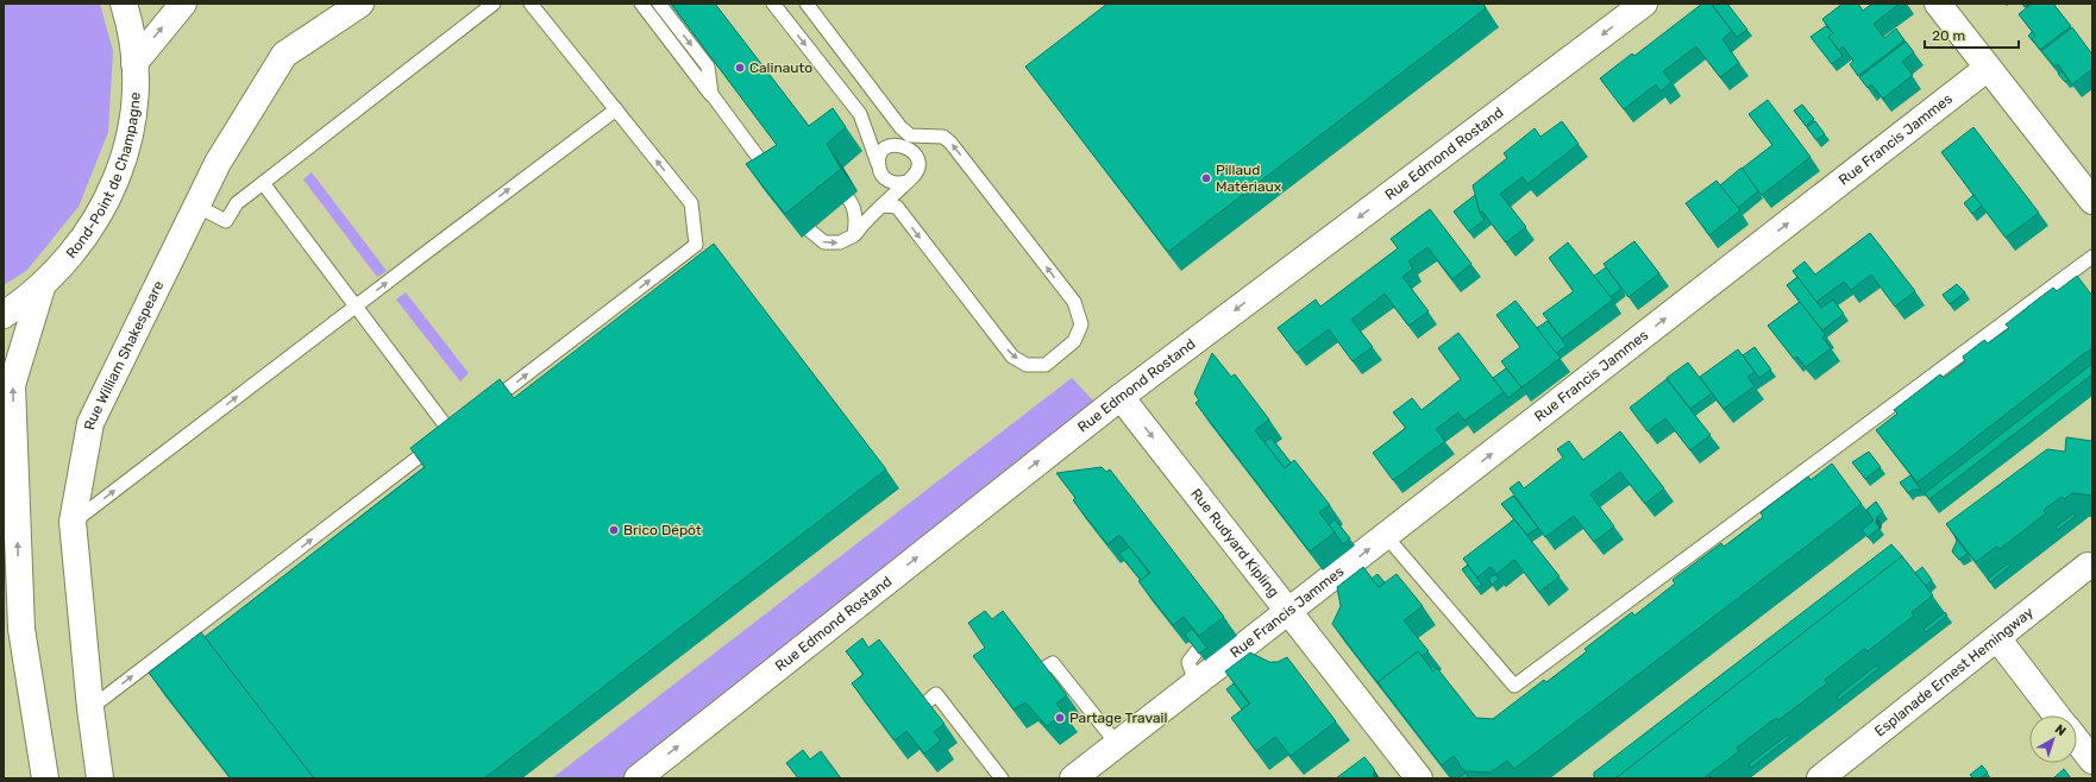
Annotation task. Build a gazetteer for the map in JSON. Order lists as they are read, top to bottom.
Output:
{
  "streets": {
    "street": [
      "Rue Francis Jammes",
      "Rue Edmond Rostand",
      "Rond-Point de Champagne",
      "Rue William Shakespeare",
      "Rue Rudyard Kipling",
      "Esplanade Ernest Hemingway"
    ]
  },
  "crossings": [
    ["Rue Francis Jammes", "Rue Rudyard Kipling"],
    ["Rue Edmond Rostand", "Rue Rudyard Kipling"]
  ],
  "one_way": ["Rue Francis Jammes", "Rue Rudyard Kipling"],
  "places": [
    "Calinauto",
    "Pillaud Matériaux",
    "Brico Dépôt",
    "Partage Travail"
  ],
  "scale_bar": "20 m",
  "north": "top right"
}
